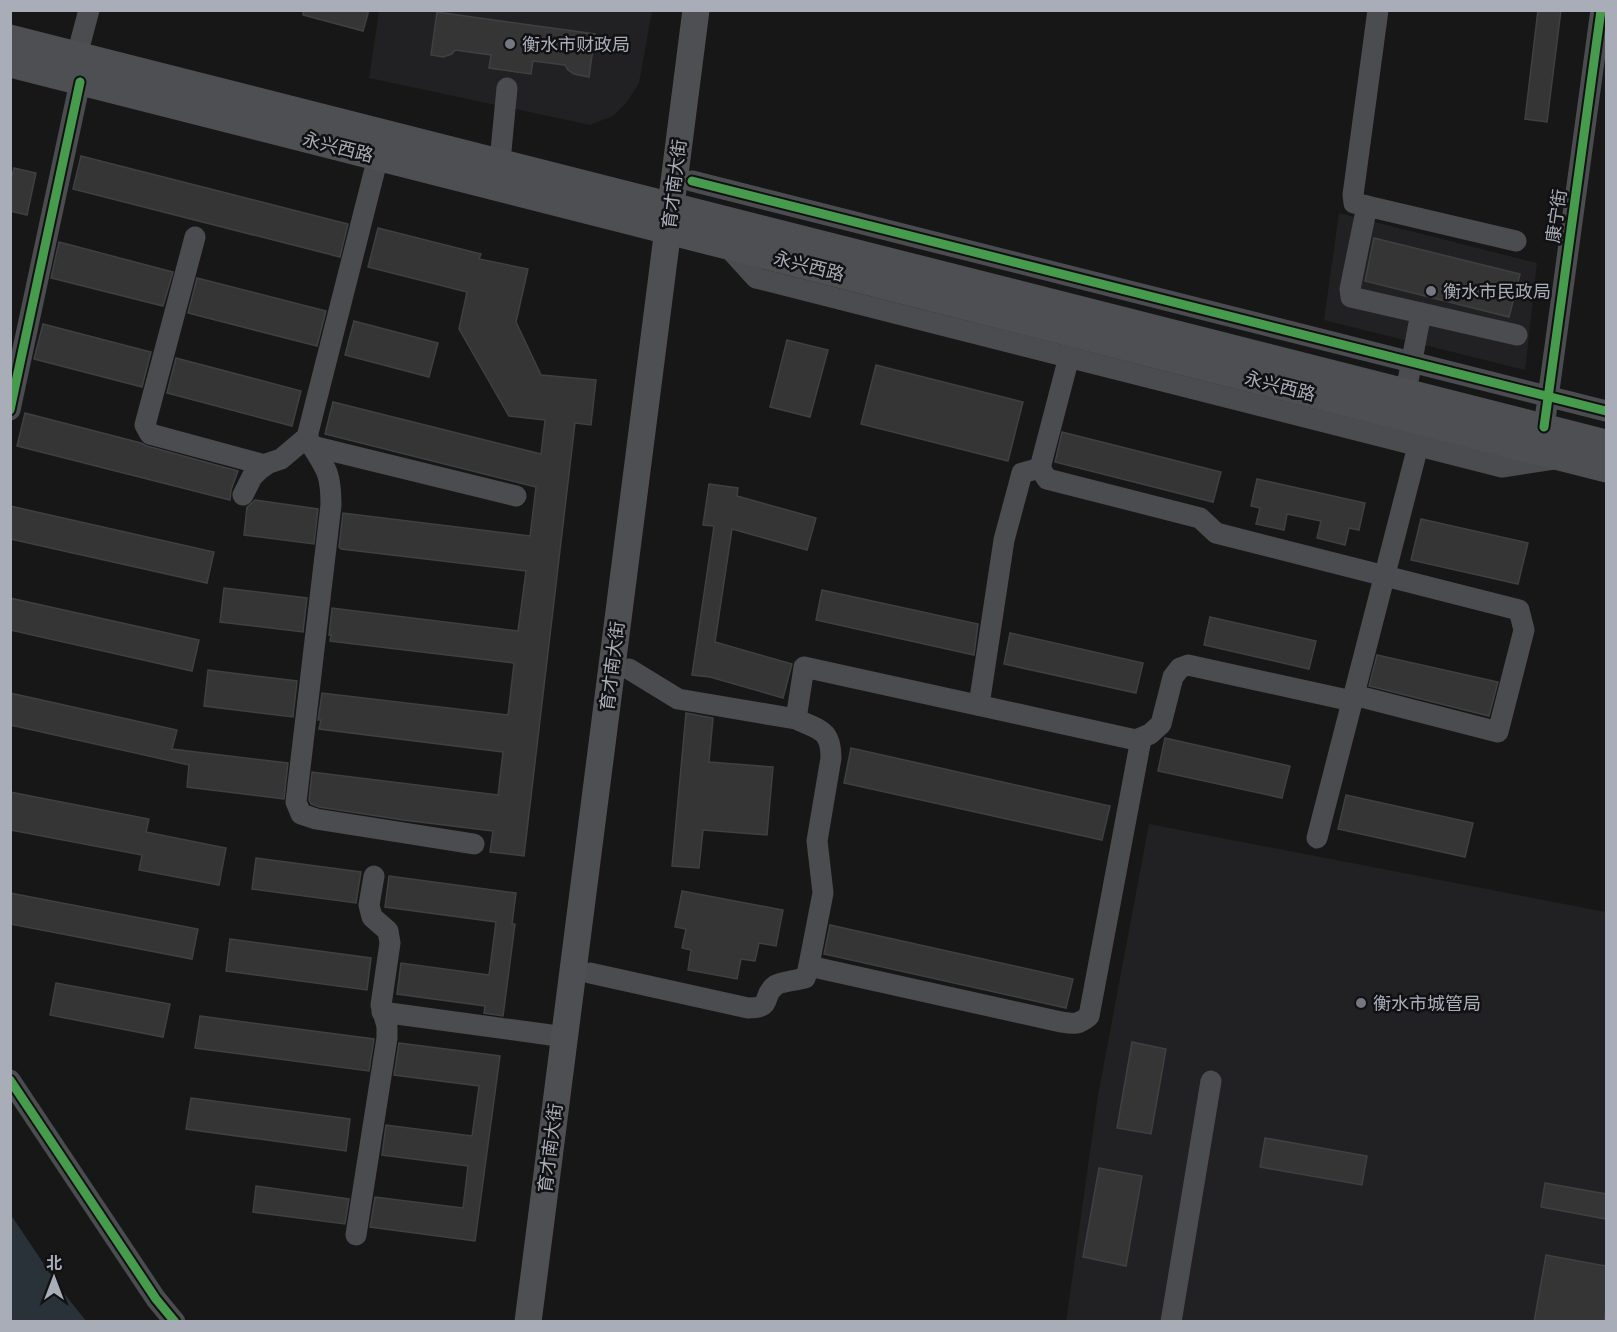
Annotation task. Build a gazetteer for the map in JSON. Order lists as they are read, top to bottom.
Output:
{
  "streets": {
    "main road": ["永兴西路", "育才南大街"],
    "street": ["康宁街"]
  },
  "crossings": [
    ["永兴西路", "育才南大街"],
    ["永兴西路", "康宁街"]
  ],
  "places": ["衡水市财政局", "衡水市民政局", "衡水市城管局"],
  "north": "top"
}
